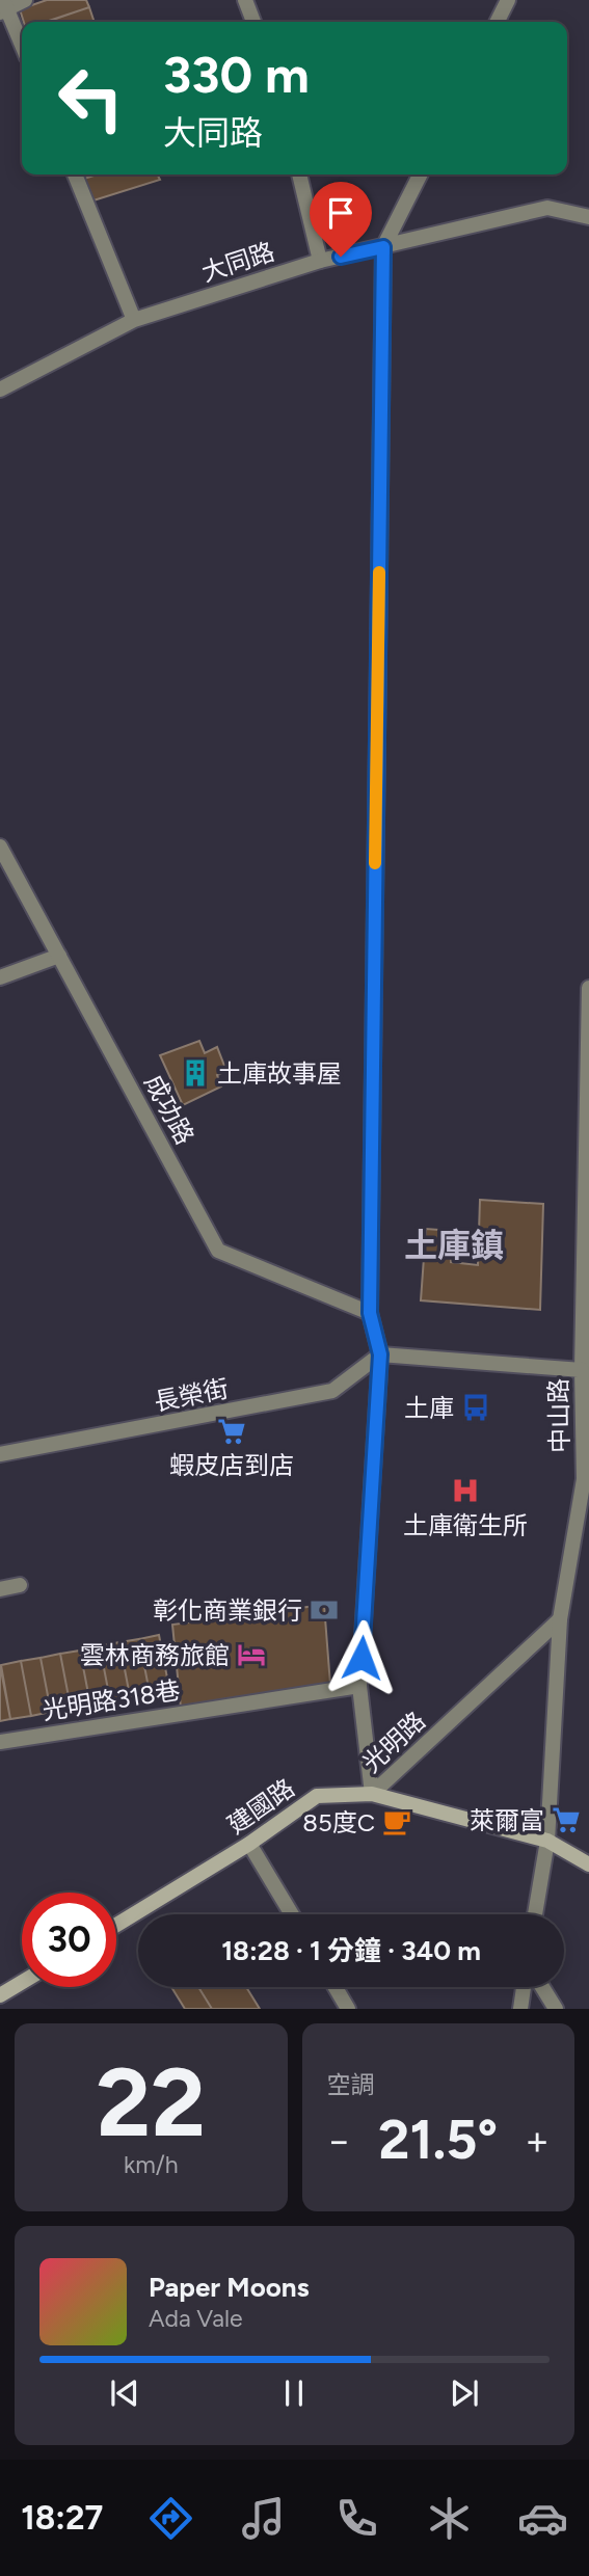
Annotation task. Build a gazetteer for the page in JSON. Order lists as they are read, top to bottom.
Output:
{
  "streets": {
    "main road": ["建國路"],
    "street": [
      "大同路",
      "成功路",
      "長榮街",
      "中山路",
      "光明路318巷",
      "光明路"
    ]
  },
  "crossings": [
    ["大同路", "光明路"],
    ["成功路", "光明路"],
    ["長榮街", "光明路"],
    ["中山路", "光明路"],
    ["中山路", "建國路"],
    ["光明路318巷", "光明路"],
    ["光明路", "建國路"]
  ],
  "districts": ["土庫鎮"],
  "places": {
    "building": ["土庫故事屋"],
    "bus stop": ["土庫"],
    "supermarket": ["蝦皮店到店", "萊爾富"],
    "hospital": ["土庫衛生所"],
    "bank": ["彰化商業銀行"],
    "hotel": ["雲林商務旅館"],
    "cafe": ["85度C"]
  },
  "page": {
    "turn": ["330 m", "大同路"],
    "limit": "30",
    "trip": "18:28 · 1 分鐘 · 340 m",
    "tile": [
      ["22", "km/h"],
      "空調"
    ],
    "heat": ["−", "21.5°", "+"],
    "song": ["Paper Moons", "Ada Vale"],
    "tabs": "18:27"
  }
}
